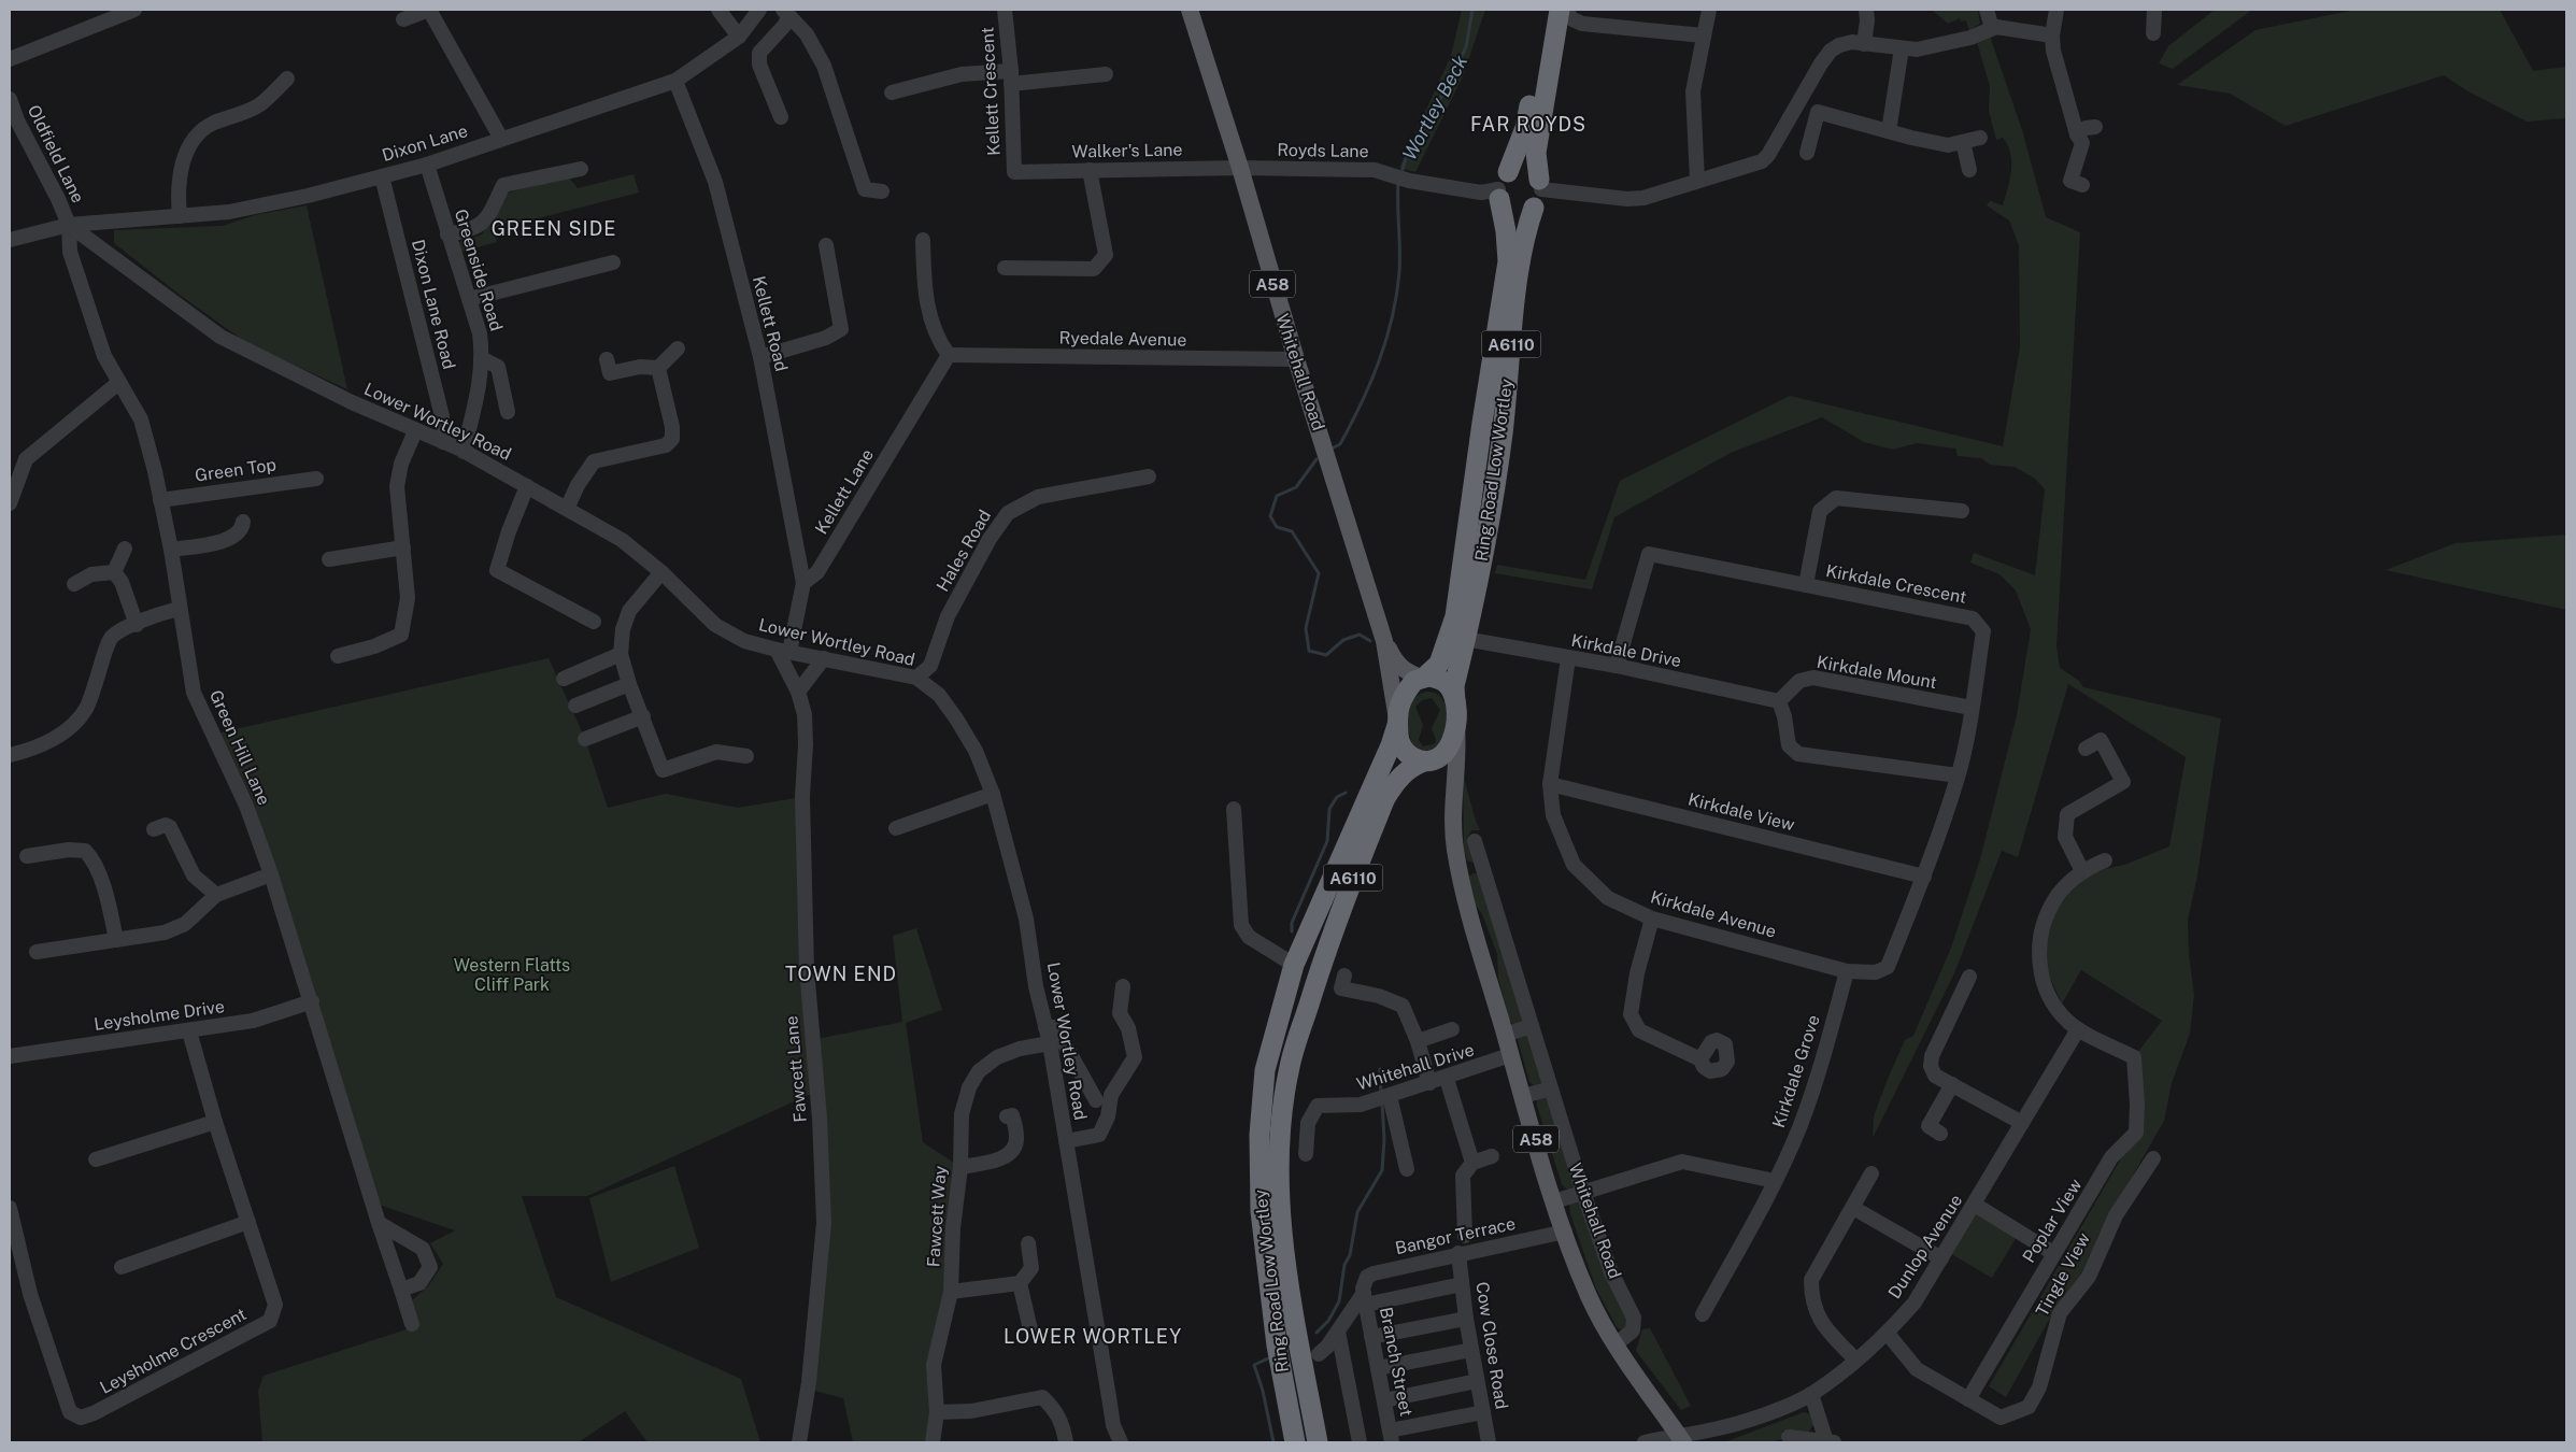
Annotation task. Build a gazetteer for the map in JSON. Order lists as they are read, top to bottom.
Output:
{
  "streets": {
    "highway": ["A6110", "Ring Road Low Wortley"],
    "main road": ["A58", "Whitehall Road"],
    "street": [
      "Kellett Crescent",
      "Dixon Lane",
      "Walker's Lane",
      "Royds Lane",
      "Oldfield Lane",
      "Greenside Road",
      "Dixon Lane Road",
      "Kellett Road",
      "Ryedale Avenue",
      "Lower Wortley Road",
      "Green Top",
      "Kellett Lane",
      "Hales Road",
      "Kirkdale Crescent",
      "Kirkdale Drive",
      "Kirkdale Mount",
      "Green Hill Lane",
      "Kirkdale View",
      "Kirkdale Avenue",
      "Leysholme Drive",
      "Whitehall Drive",
      "Fawcett Lane",
      "Kirkdale Grove",
      "Fawcett Way",
      "Poplar View",
      "Bangor Terrace",
      "Dunlop Avenue",
      "Tingle View",
      "Cow Close Road",
      "Leysholme Crescent",
      "Branch Street"
    ]
  },
  "crossings": [
    ["Kellett Crescent", "Walker's Lane"],
    ["Dixon Lane", "Oldfield Lane"],
    ["Dixon Lane", "Greenside Road"],
    ["Dixon Lane", "Dixon Lane Road"],
    ["Dixon Lane", "Kellett Road"],
    ["Dixon Lane", "Lower Wortley Road"],
    ["Dixon Lane", "Green Hill Lane"],
    ["Walker's Lane", "Royds Lane"],
    ["Walker's Lane", "Whitehall Road"],
    ["Royds Lane", "Whitehall Road"],
    ["Royds Lane", "Ring Road Low Wortley"],
    ["Oldfield Lane", "Lower Wortley Road"],
    ["Oldfield Lane", "Green Hill Lane"],
    ["Greenside Road", "Lower Wortley Road"],
    ["Dixon Lane Road", "Lower Wortley Road"],
    ["Kellett Road", "Kellett Lane"],
    ["Ryedale Avenue", "Whitehall Road"],
    ["Ryedale Avenue", "Kellett Lane"],
    ["A6110", "Whitehall Road"],
    ["A6110", "Ring Road Low Wortley"],
    ["Whitehall Road", "Ring Road Low Wortley"],
    ["Whitehall Road", "Whitehall Drive"],
    ["Whitehall Road", "Bangor Terrace"],
    ["Whitehall Road", "Dunlop Avenue"],
    ["Lower Wortley Road", "Hales Road"],
    ["Lower Wortley Road", "Green Hill Lane"],
    ["Lower Wortley Road", "Fawcett Lane"],
    ["Lower Wortley Road", "Fawcett Way"],
    ["Green Top", "Green Hill Lane"],
    ["Ring Road Low Wortley", "Kirkdale Drive"],
    ["Kirkdale Crescent", "Kirkdale Drive"],
    ["Kirkdale Crescent", "Kirkdale Mount"],
    ["Kirkdale Crescent", "Kirkdale View"],
    ["Kirkdale Crescent", "Kirkdale Avenue"],
    ["Kirkdale Drive", "Kirkdale Mount"],
    ["Kirkdale Drive", "Kirkdale Avenue"],
    ["Green Hill Lane", "Leysholme Drive"],
    ["Kirkdale View", "Kirkdale Avenue"],
    ["Kirkdale Avenue", "Kirkdale Grove"],
    ["Leysholme Drive", "Leysholme Crescent"],
    ["Poplar View", "Dunlop Avenue"],
    ["Poplar View", "Tingle View"],
    ["Bangor Terrace", "Cow Close Road"],
    ["Bangor Terrace", "Branch Street"],
    ["Dunlop Avenue", "Tingle View"]
  ],
  "districts": [
    "FAR ROYDS",
    "GREEN SIDE",
    "TOWN END",
    "LOWER WORTLEY"
  ],
  "water": ["Wortley Beck"],
  "parks": ["Western Flatts Cliff Park"]
}
